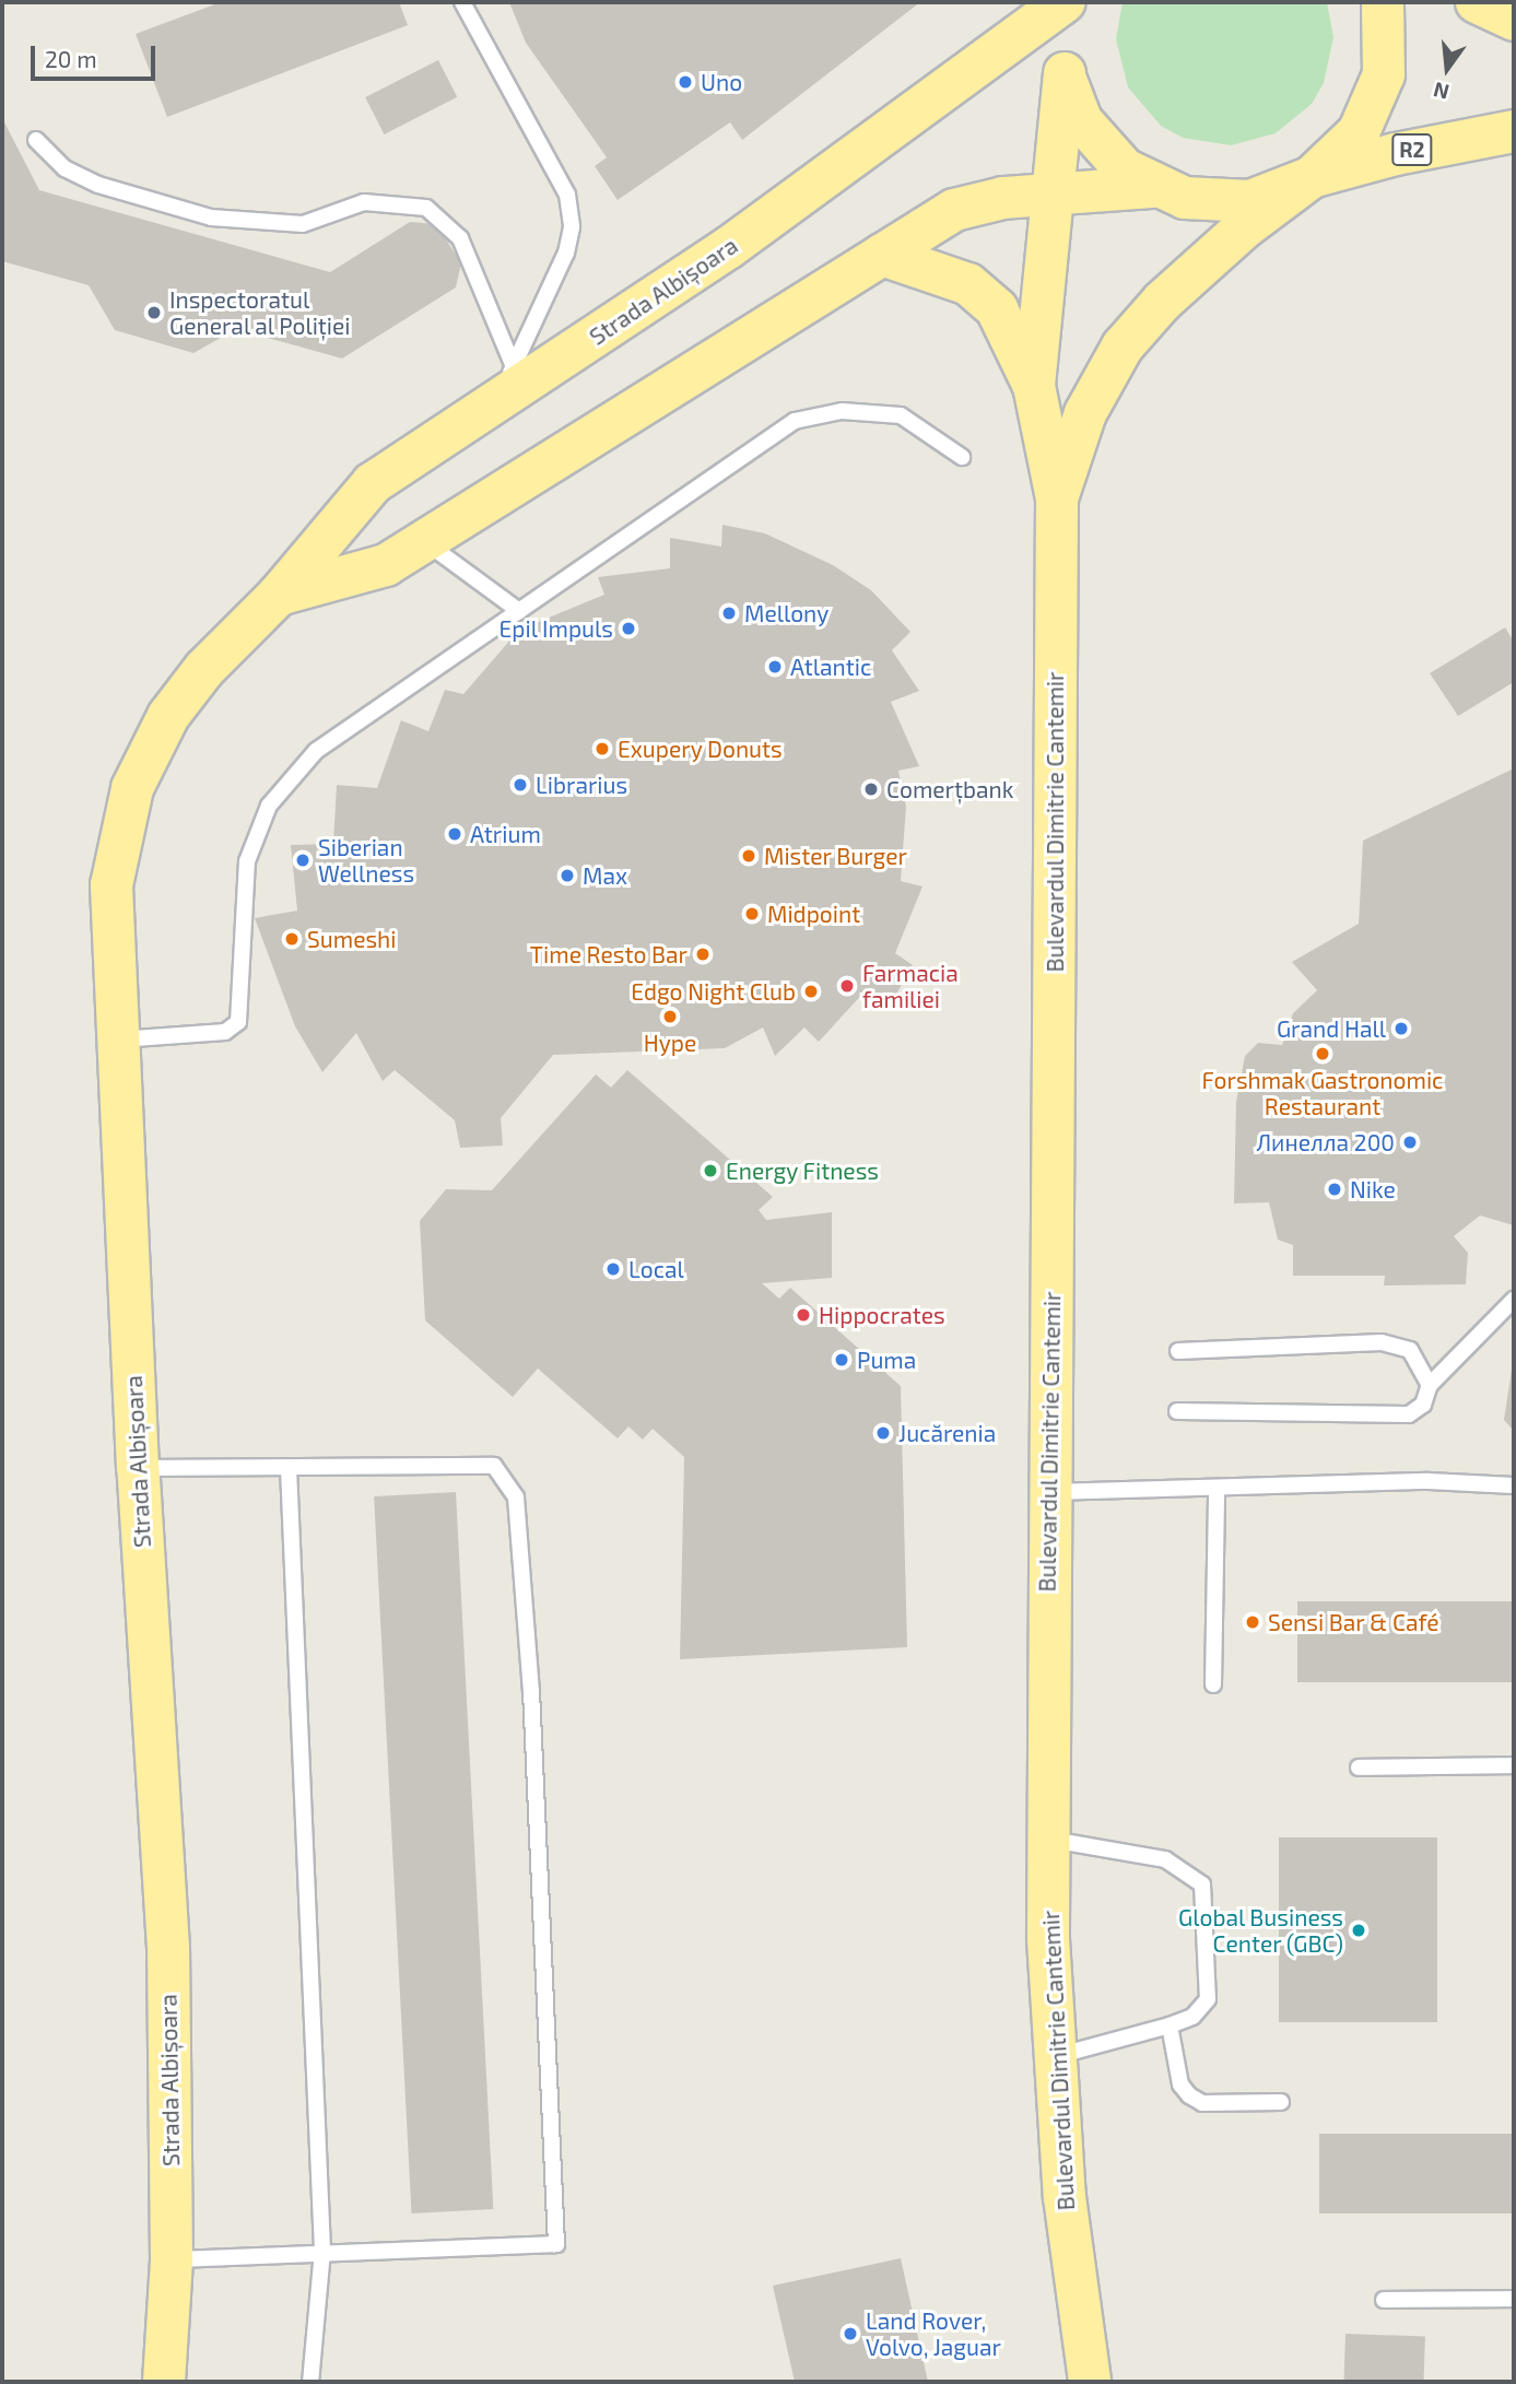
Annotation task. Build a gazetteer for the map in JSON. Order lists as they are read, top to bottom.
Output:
{
  "streets": {
    "main road": ["R2", "Strada Albișoara", "Bulevardul Dimitrie Cantemir"]
  },
  "crossings": [
    ["R2", "Bulevardul Dimitrie Cantemir"],
    ["Strada Albișoara", "Bulevardul Dimitrie Cantemir"]
  ],
  "places": [
    "Uno",
    "Inspectoratul General al Poliției",
    "Mellony",
    "Epil Impuls",
    "Atlantic",
    "Exupery Donuts",
    "Librarius",
    "Comerțbank",
    "Atrium",
    "Mister Burger",
    "Siberian Wellness",
    "Max",
    "Midpoint",
    "Sumeshi",
    "Time Resto Bar",
    "Farmacia familiei",
    "Edgo Night Club",
    "Hype",
    "Grand Hall",
    "Forshmak Gastronomic Restaurant",
    "Линелла 200",
    "Energy Fitness",
    "Nike",
    "Local",
    "Hippocrates",
    "Puma",
    "Jucărenia",
    "Sensi Bar & Café",
    "Global Business Center (GBC)",
    "Land Rover, Volvo, Jaguar"
  ],
  "scale_bar": "20 m",
  "north": "bottom"
}
